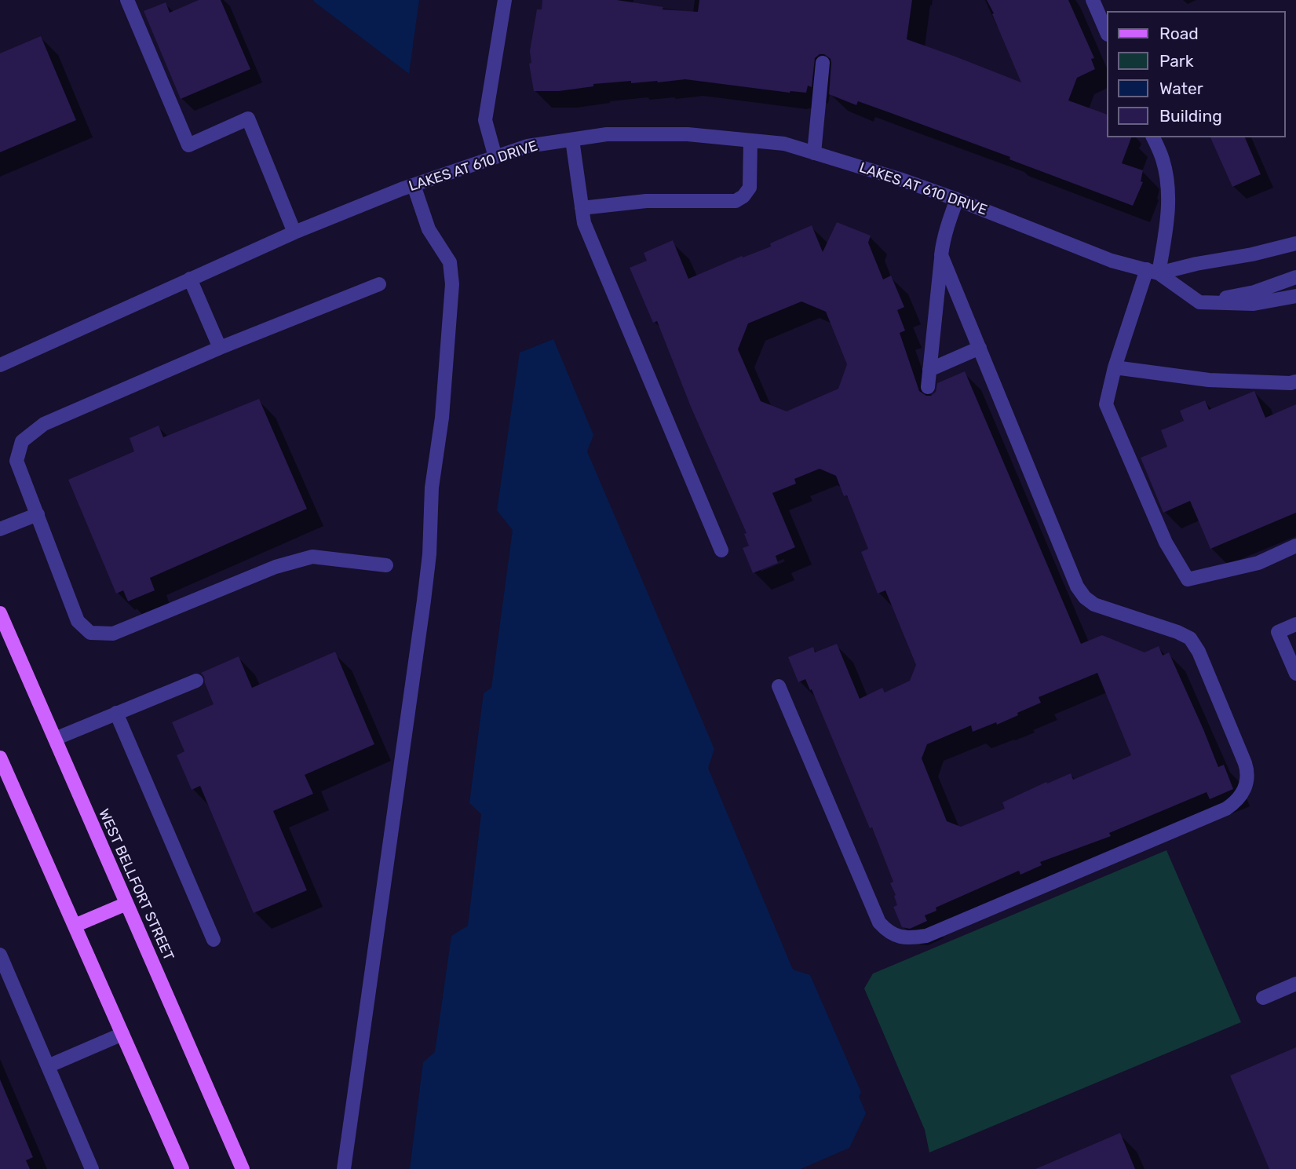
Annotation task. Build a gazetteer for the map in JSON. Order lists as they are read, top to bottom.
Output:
{
  "streets": {
    "main road": ["WEST BELLFORT STREET"],
    "street": ["LAKES AT 610 DRIVE"]
  },
  "legend": [
    "Road",
    "Park",
    "Water",
    "Building"
  ]
}
